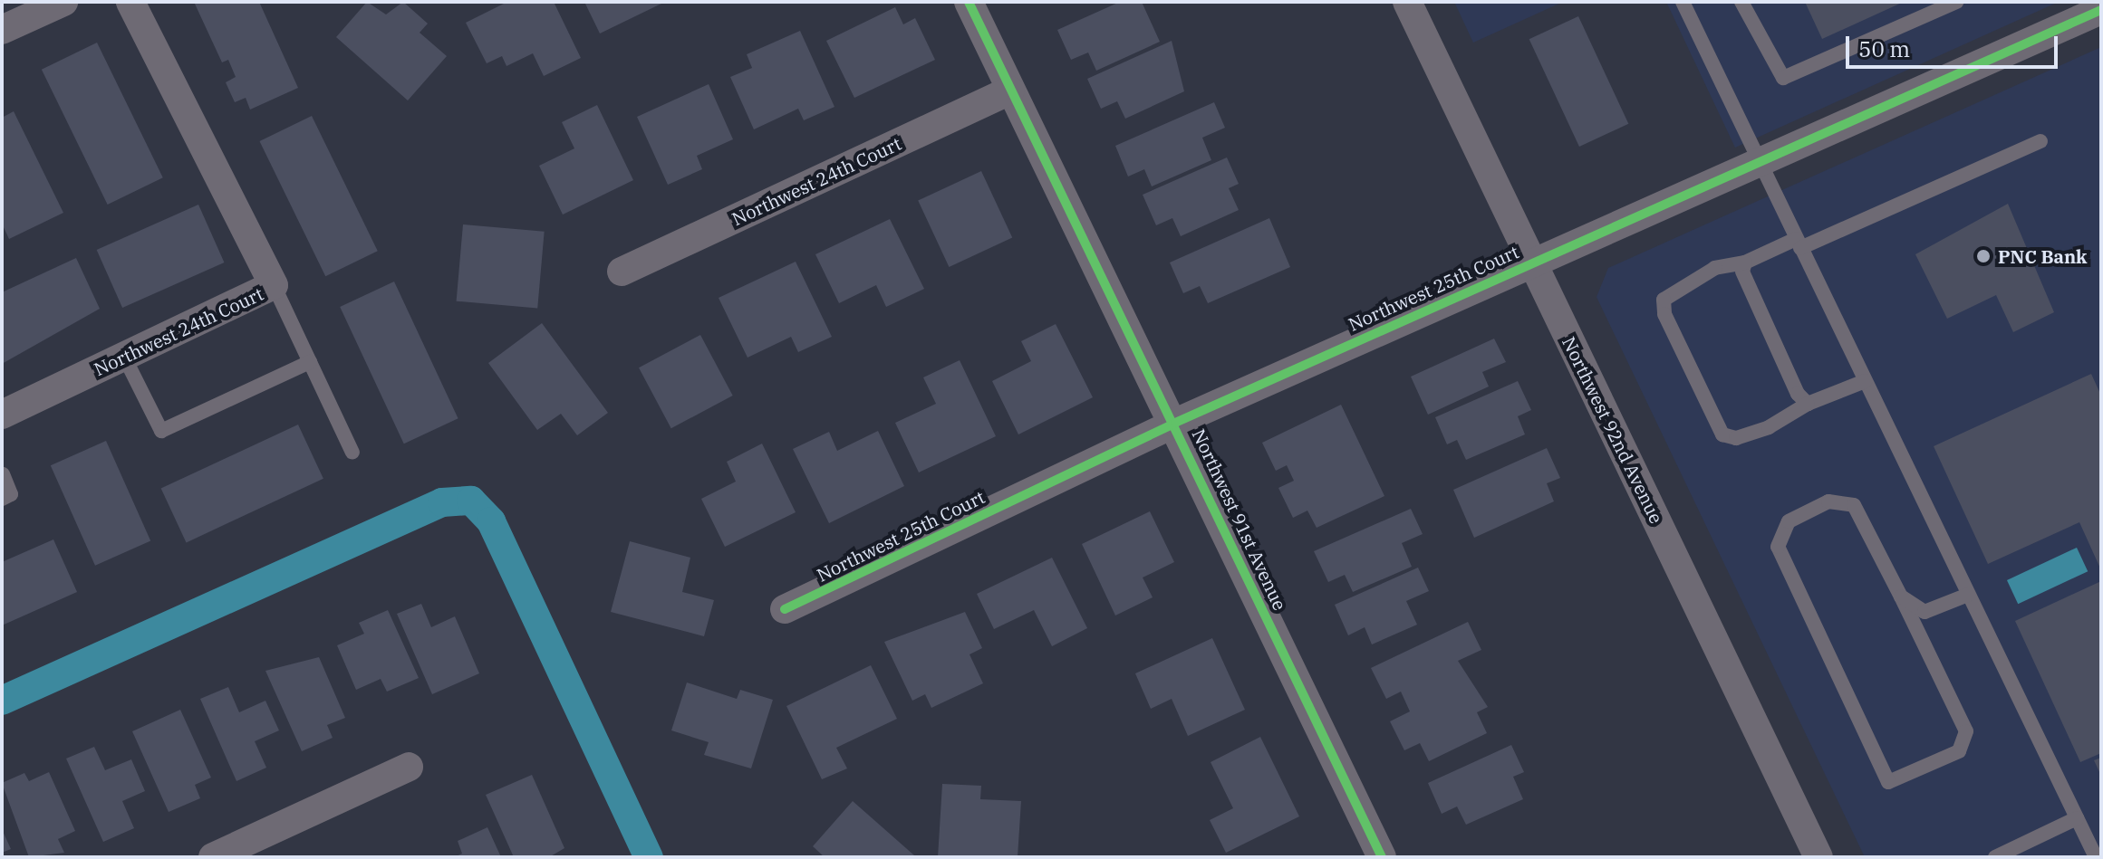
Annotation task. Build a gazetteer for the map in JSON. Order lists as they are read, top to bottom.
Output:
{
  "streets": {
    "street": [
      "Northwest 24th Court",
      "Northwest 25th Court",
      "Northwest 92nd Avenue",
      "Northwest 91st Avenue"
    ]
  },
  "crossings": [
    ["Northwest 24th Court", "Northwest 91st Avenue"],
    ["Northwest 25th Court", "Northwest 92nd Avenue"],
    ["Northwest 25th Court", "Northwest 91st Avenue"]
  ],
  "places": ["PNC Bank"],
  "scale_bar": "50 m"
}
